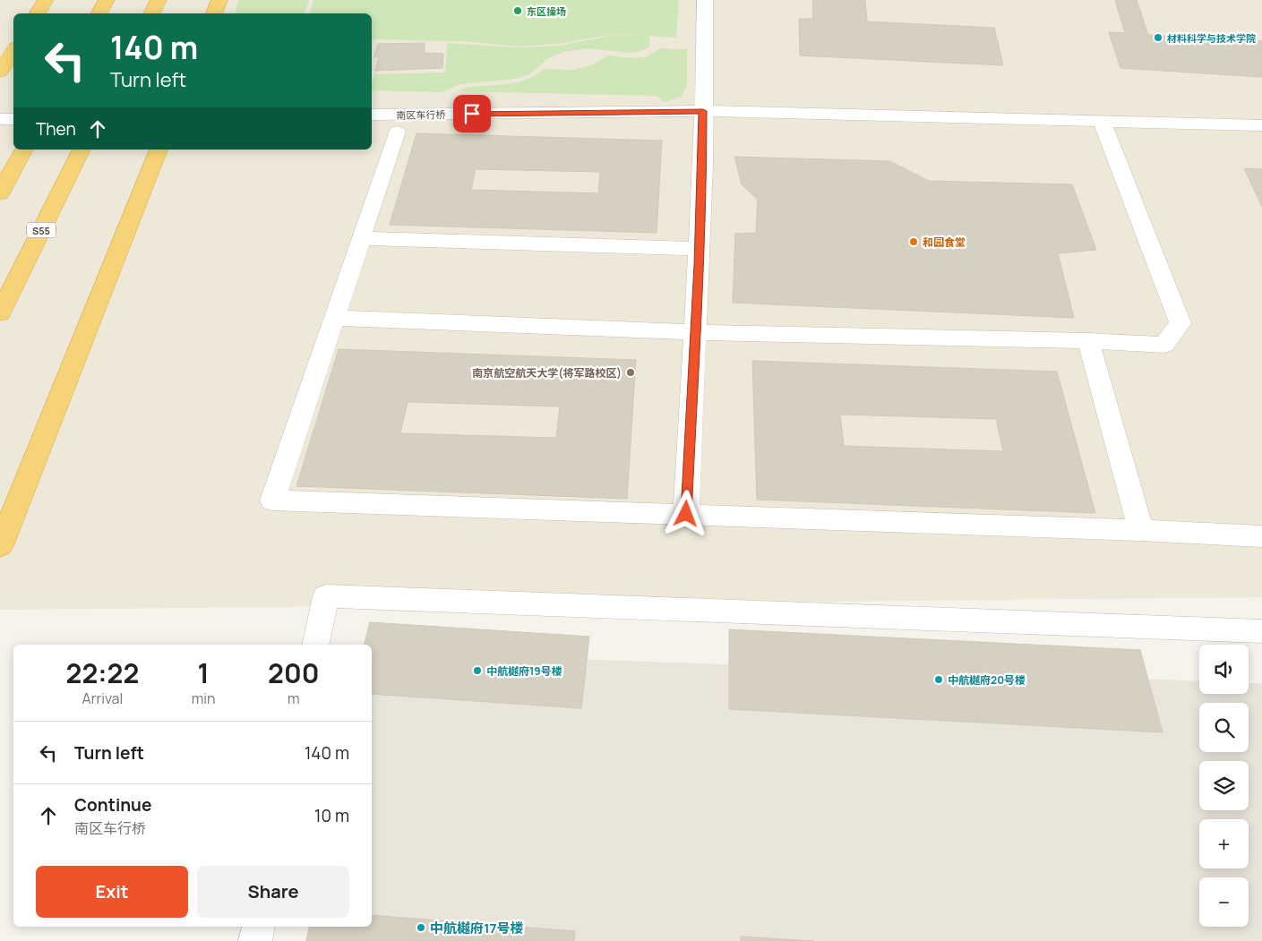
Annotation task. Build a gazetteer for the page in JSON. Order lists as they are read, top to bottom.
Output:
{
  "streets": {
    "highway": ["S55"],
    "street": ["南区车行桥"]
  },
  "places": [
    "东区操场",
    "材料科学与技术学院",
    "和园食堂",
    "南京航空航天大学(将军路校区)",
    "中航樾府19号楼",
    "中航樾府20号楼",
    "中航樾府17号楼"
  ],
  "page": {
    "turn": ["140 m", "Turn left"],
    "then": "Then",
    "map_buttons": ["+", "−"],
    "eta": [
      "22:22",
      "Arrival",
      "1",
      "min",
      "200",
      "m"
    ],
    "list": [
      {
        "name": "Turn left",
        "value": "140 m"
      },
      {
        "name": "Continue",
        "note": "南区车行桥",
        "value": "10 m"
      }
    ],
    "buttons": ["Exit", "Share"]
  }
}
